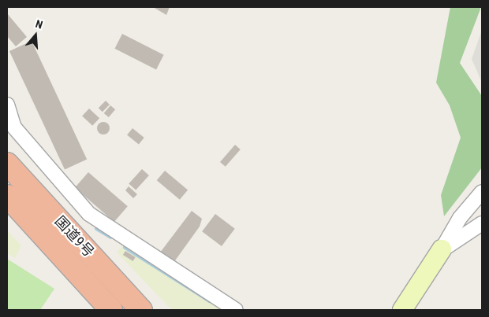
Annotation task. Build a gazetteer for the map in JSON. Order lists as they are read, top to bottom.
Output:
{
  "streets": {
    "highway": ["国道9号"]
  },
  "north": "top"
}
